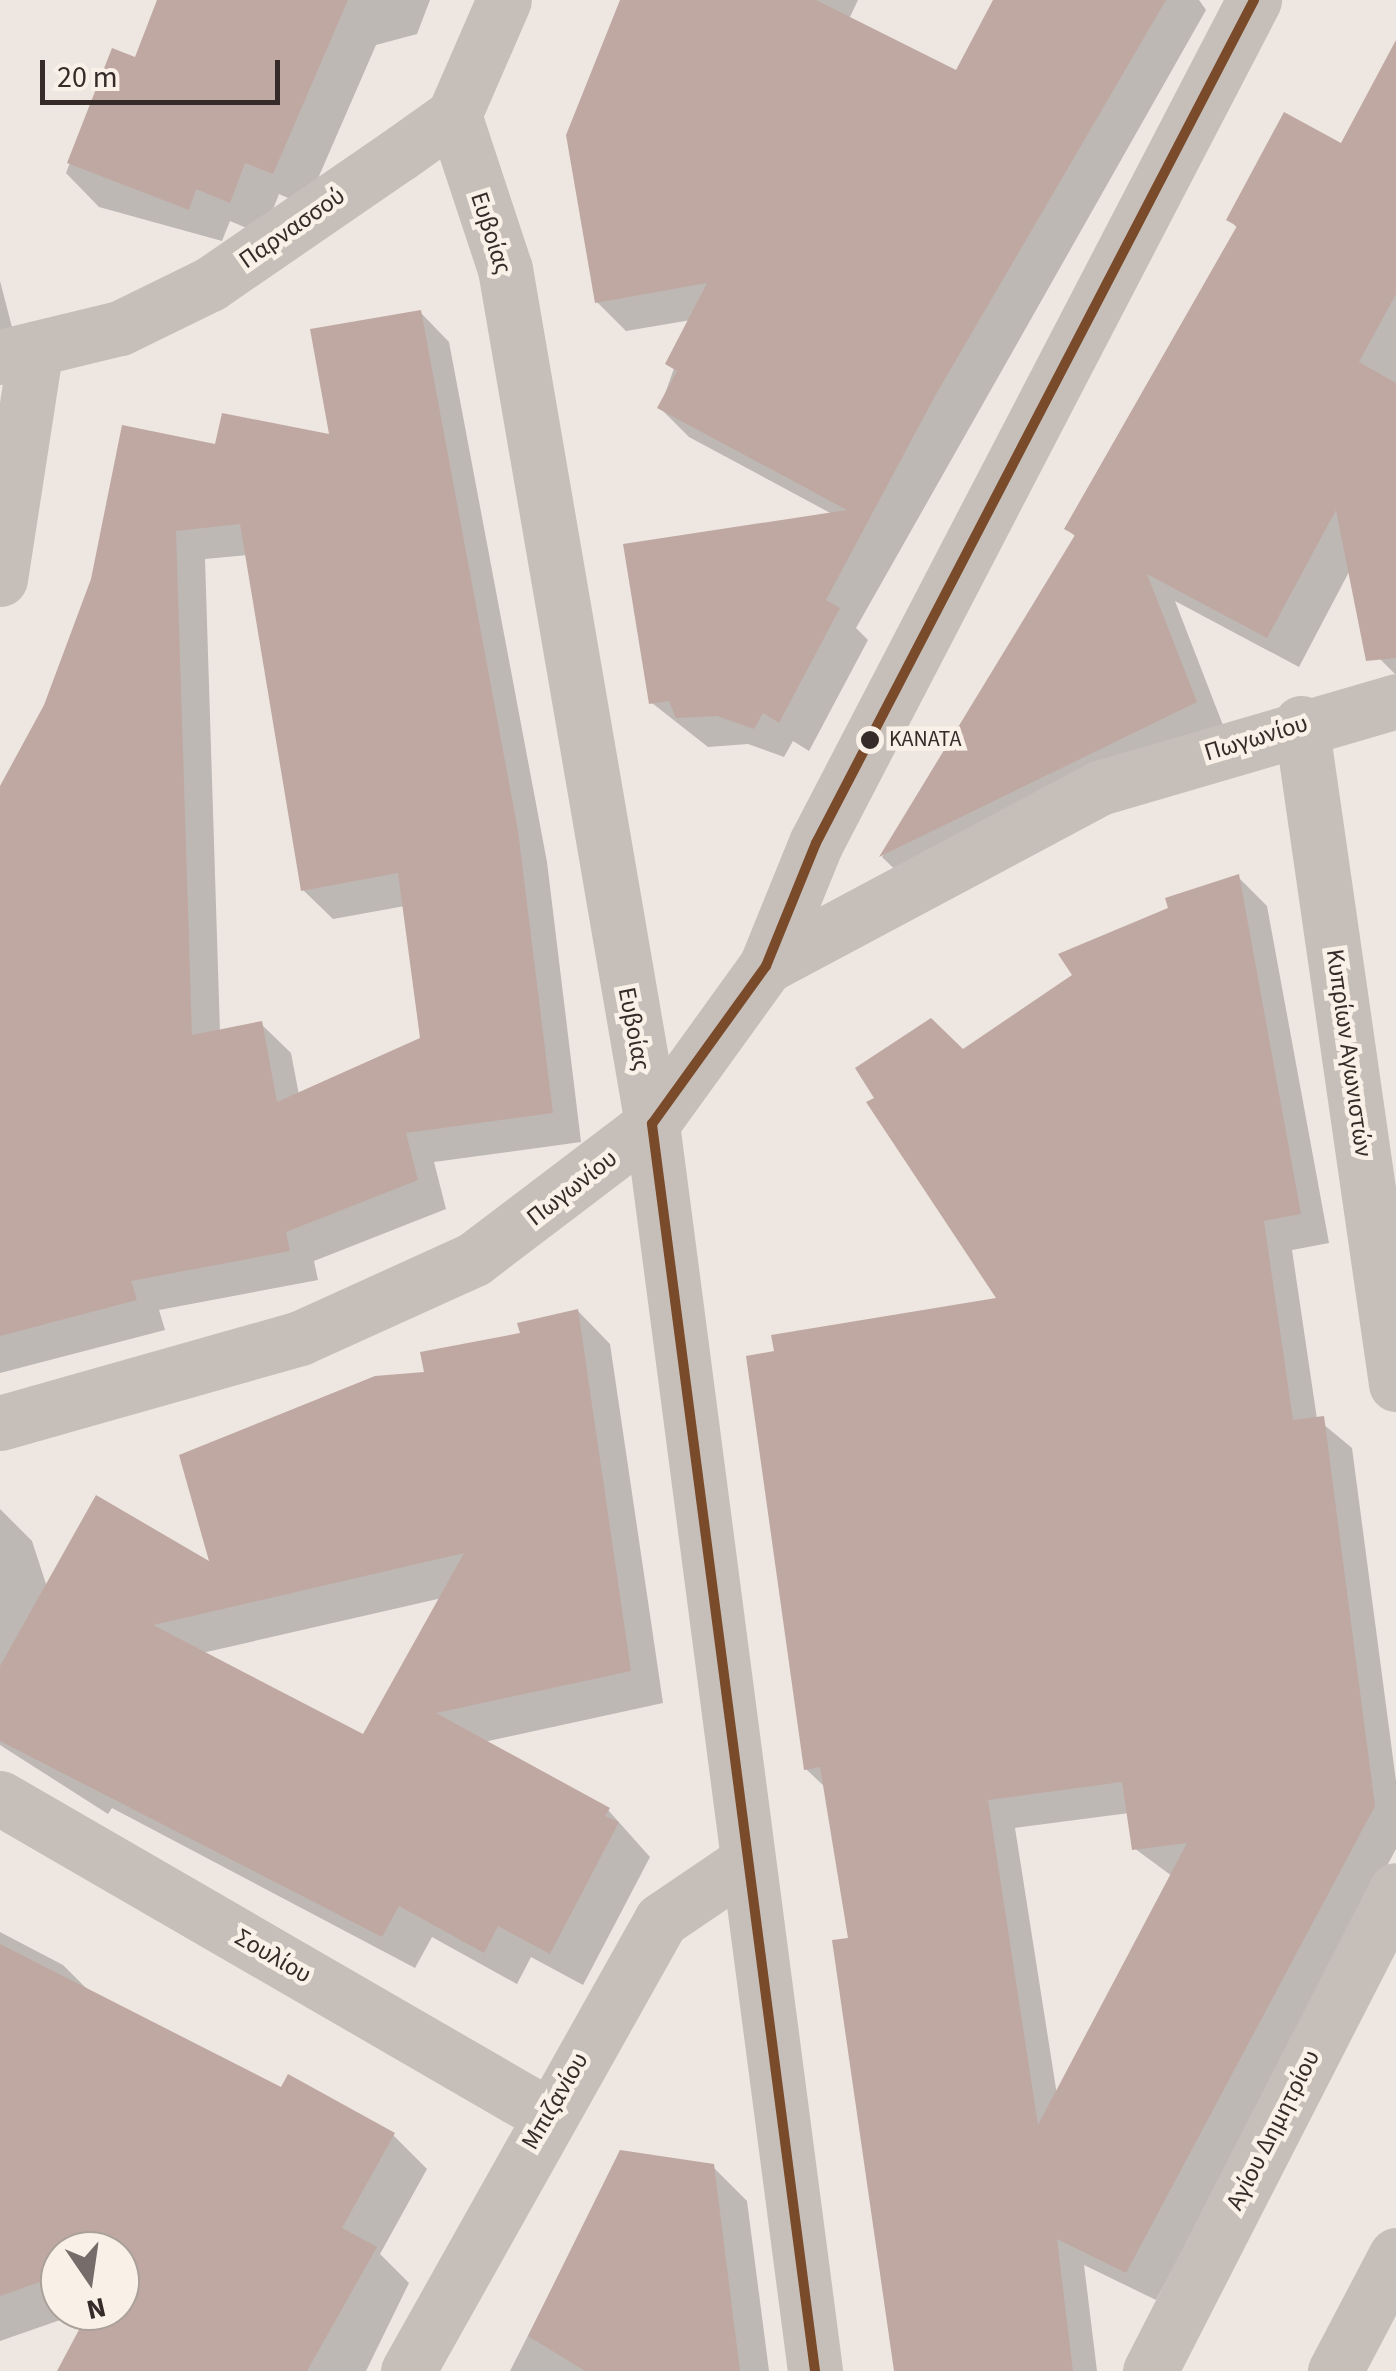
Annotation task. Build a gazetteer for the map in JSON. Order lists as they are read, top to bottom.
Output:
{
  "streets": {
    "street": [
      "Παρνασσού",
      "Ευβοίας",
      "Πωγωνίου",
      "Κυπρίων Αγωνιστών",
      "Σουλίου",
      "Μπιζανίου",
      "Αγίου Δημητρίου"
    ]
  },
  "crossings": [
    ["Παρνασσού", "Ευβοίας"],
    ["Ευβοίας", "Πωγωνίου"],
    ["Ευβοίας", "Μπιζανίου"],
    ["Πωγωνίου", "Κυπρίων Αγωνιστών"],
    ["Σουλίου", "Μπιζανίου"]
  ],
  "places": ["ΚΑΝΑΤΑ"],
  "scale_bar": "20 m",
  "north": "bottom"
}
